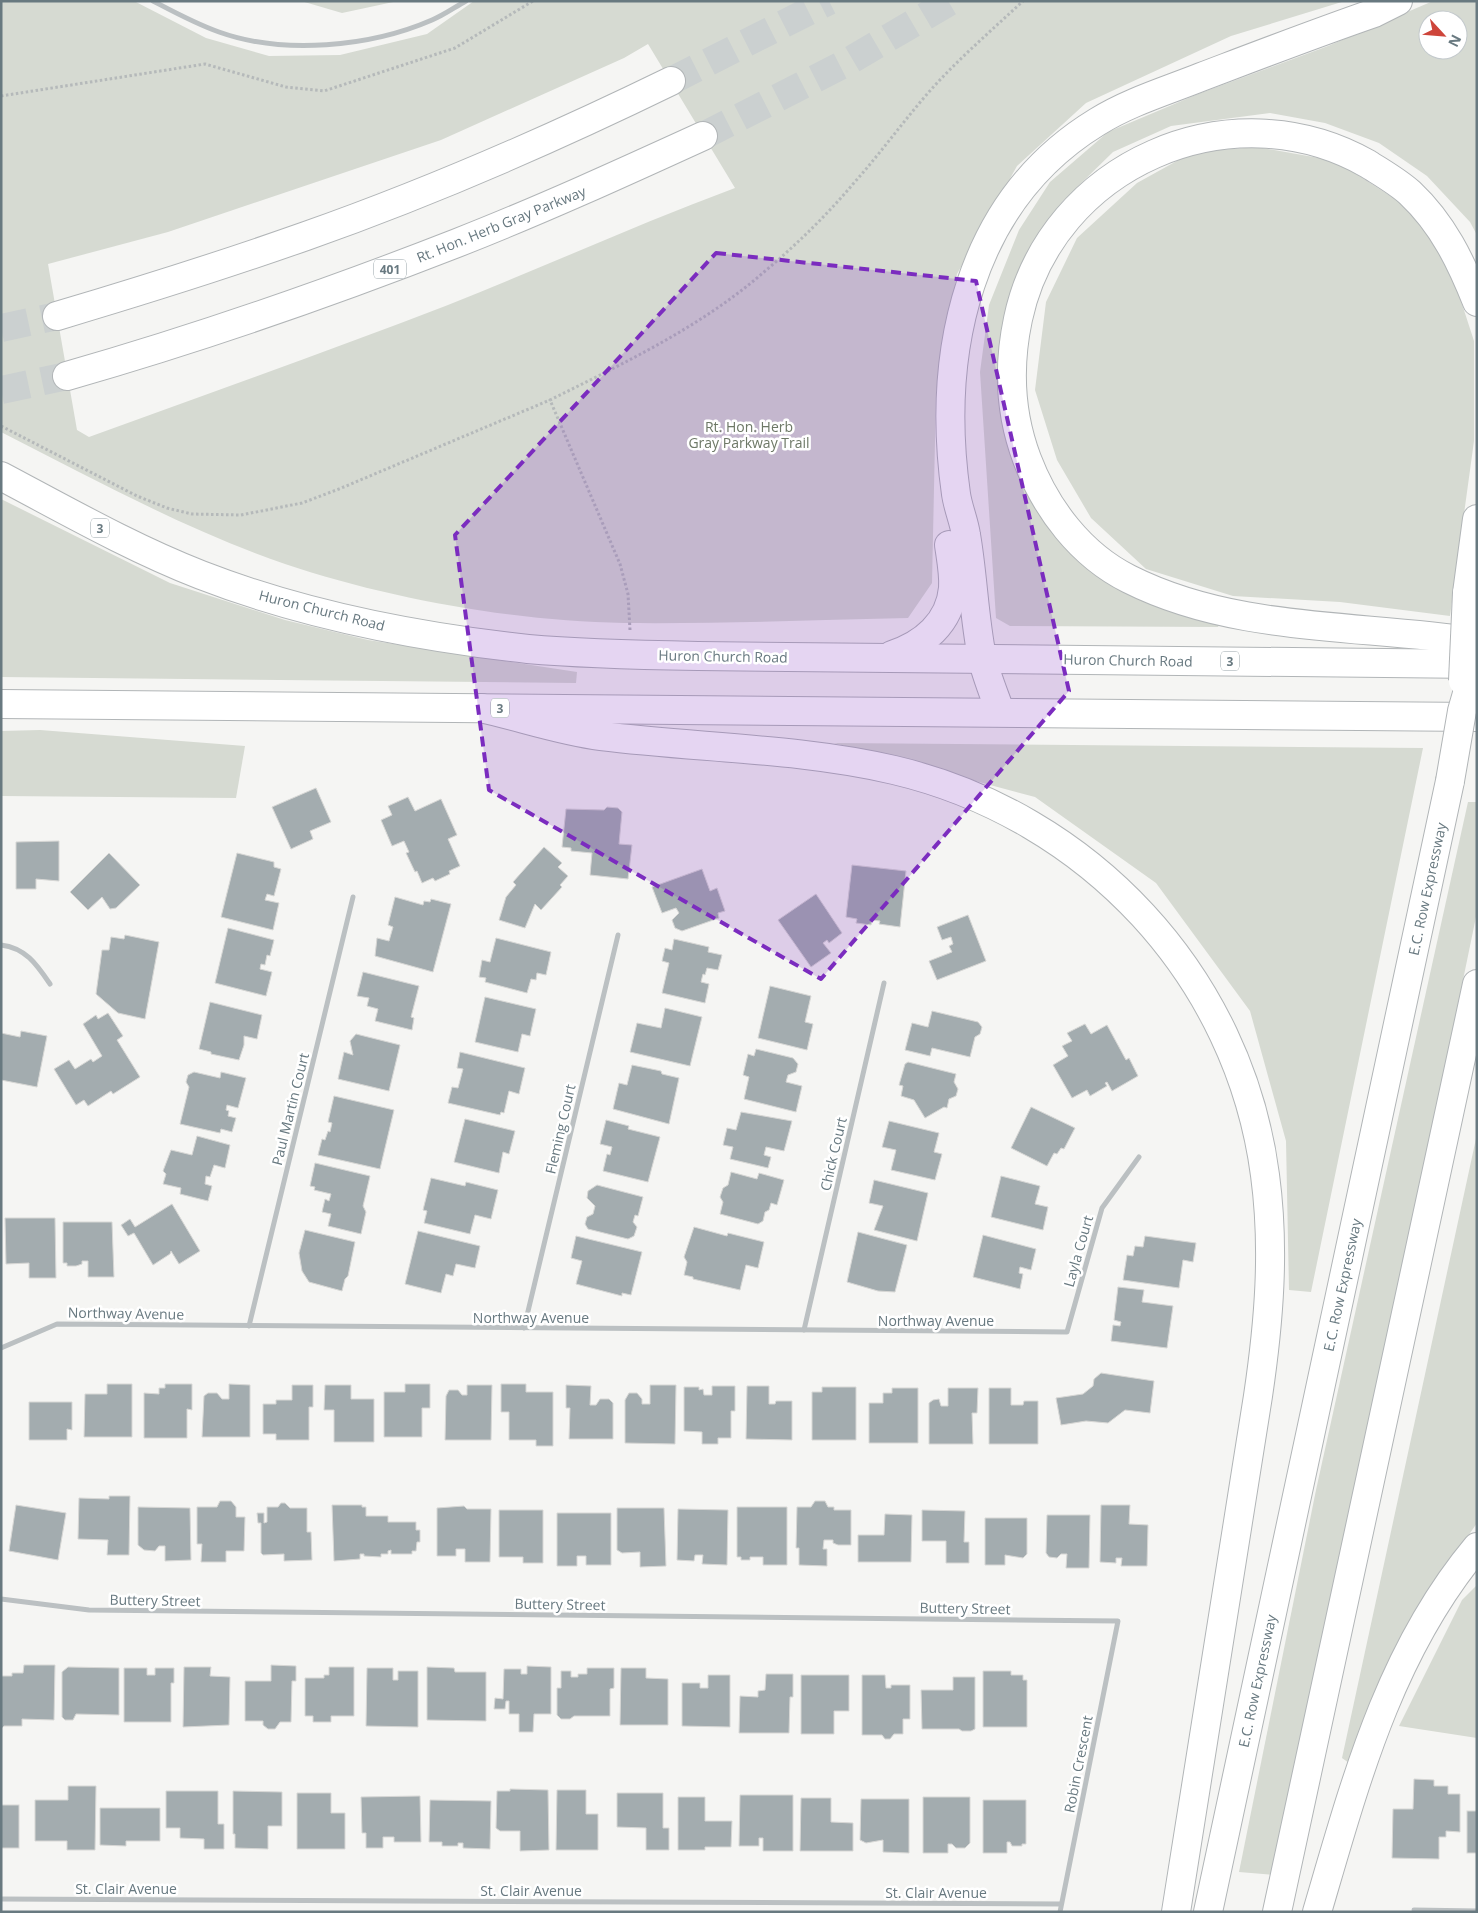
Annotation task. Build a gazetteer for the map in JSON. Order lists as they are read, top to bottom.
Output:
{
  "streets": {
    "highway": [
      "Rt. Hon. Herb Gray Parkway",
      "401",
      "3",
      "Huron Church Road",
      "E.C. Row Expressway"
    ],
    "street": [
      "Paul Martin Court",
      "Fleming Court",
      "Chick Court",
      "Layla Court",
      "Northway Avenue",
      "Buttery Street",
      "Robin Crescent",
      "St. Clair Avenue"
    ]
  },
  "crossings": [
    ["3", "E.C. Row Expressway"],
    ["Paul Martin Court", "Northway Avenue"],
    ["Fleming Court", "Northway Avenue"],
    ["Chick Court", "Northway Avenue"],
    ["Layla Court", "Northway Avenue"],
    ["Buttery Street", "Robin Crescent"],
    ["Robin Crescent", "St. Clair Avenue"]
  ],
  "parks": ["Rt. Hon. Herb Gray Parkway Trail"],
  "north": "bottom right"
}
